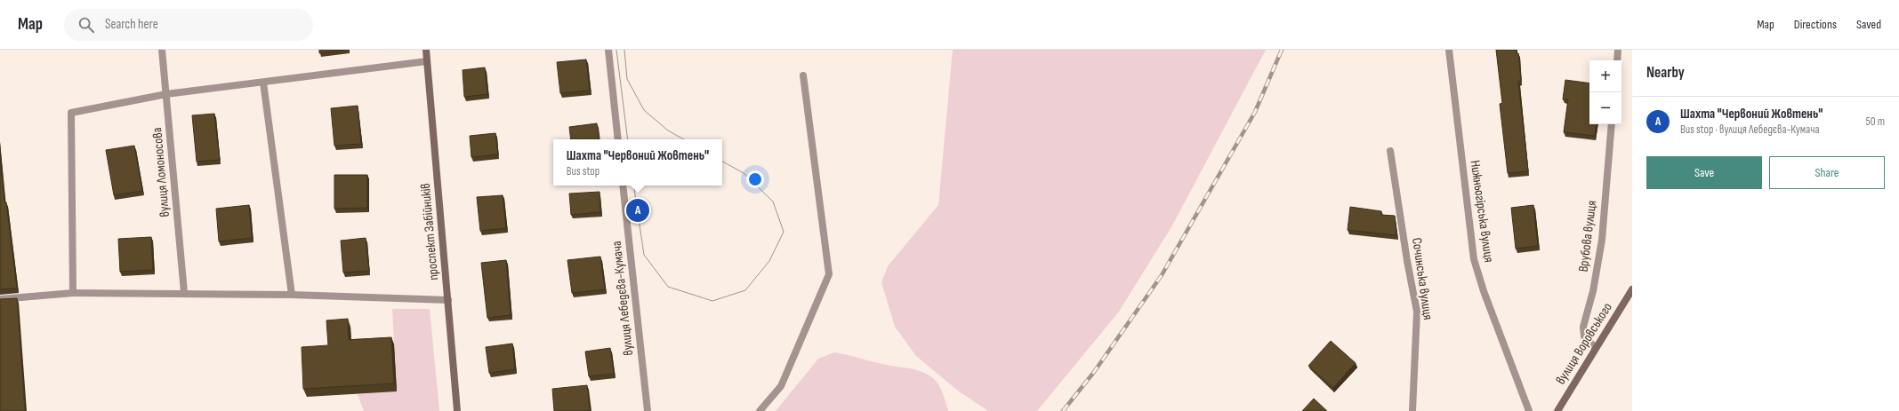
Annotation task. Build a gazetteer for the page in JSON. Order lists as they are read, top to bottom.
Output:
{
  "streets": {
    "main road": ["проспект Забійників", "вулиця Воровського"],
    "street": [
      "вулиця Ломоносова",
      "Нижньогірська вулиця",
      "Врубова вулиця",
      "Сочинська вулиця",
      "вулиця Лебедєва-Кумача"
    ]
  },
  "crossings": [
    ["Врубова вулиця", "вулиця Воровського"]
  ],
  "page": {
    "header": "Map",
    "search": "Search here",
    "nav": ["Map", "Directions", "Saved"],
    "heading": "Nearby",
    "map_buttons": ["+", "−"],
    "list": [
      {
        "mark": "A",
        "name": "Шахта \"Червоний Жовтень\"",
        "note": "Bus stop · вулиця Лебедєва-Кумача",
        "value": "50 m"
      }
    ],
    "popup": ["Шахта \"Червоний Жовтень\"", "Bus stop"],
    "buttons": ["Save", "Share"],
    "pins": "A"
  }
}
